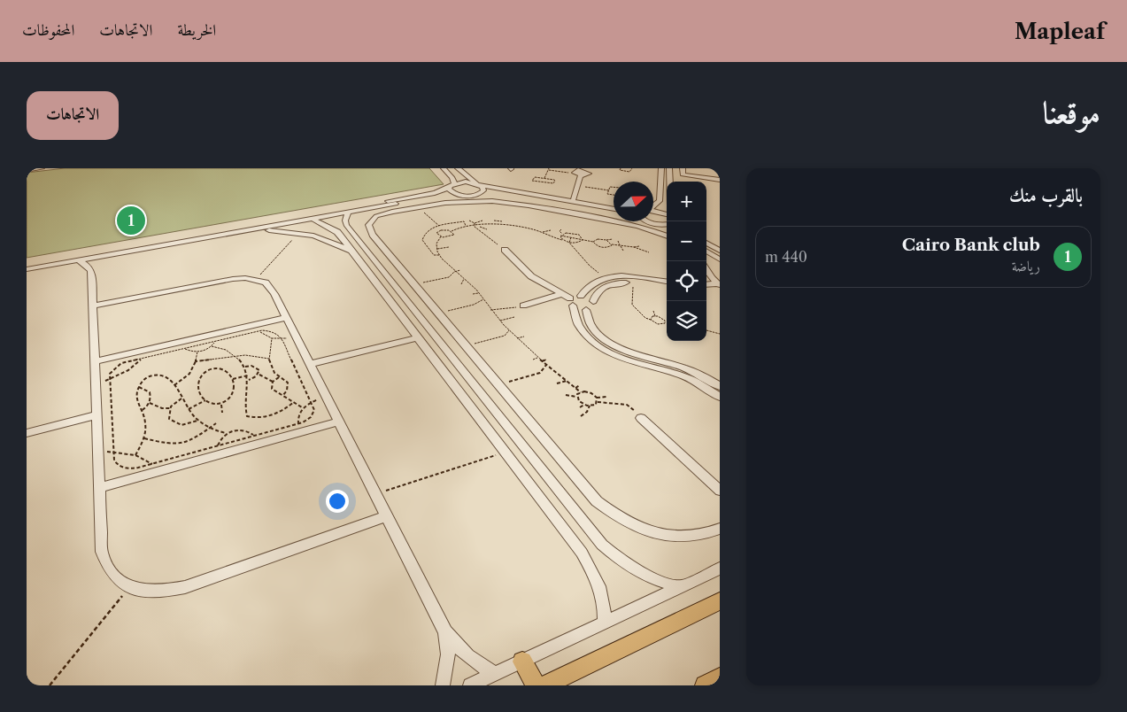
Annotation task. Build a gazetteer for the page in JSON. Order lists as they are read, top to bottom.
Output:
{
  "north": "right",
  "page": {
    "header": "Mapleaf",
    "nav": ["الخريطة", "الاتجاهات", "المحفوظات"],
    "title": "موقعنا",
    "buttons": "الاتجاهات",
    "heading": "بالقرب منك",
    "map_buttons": ["+", "−"],
    "pins": "1",
    "list": [
      {
        "mark": "1",
        "name": "Cairo Bank club",
        "note": "رياضة",
        "value": "440 m"
      }
    ]
  }
}
